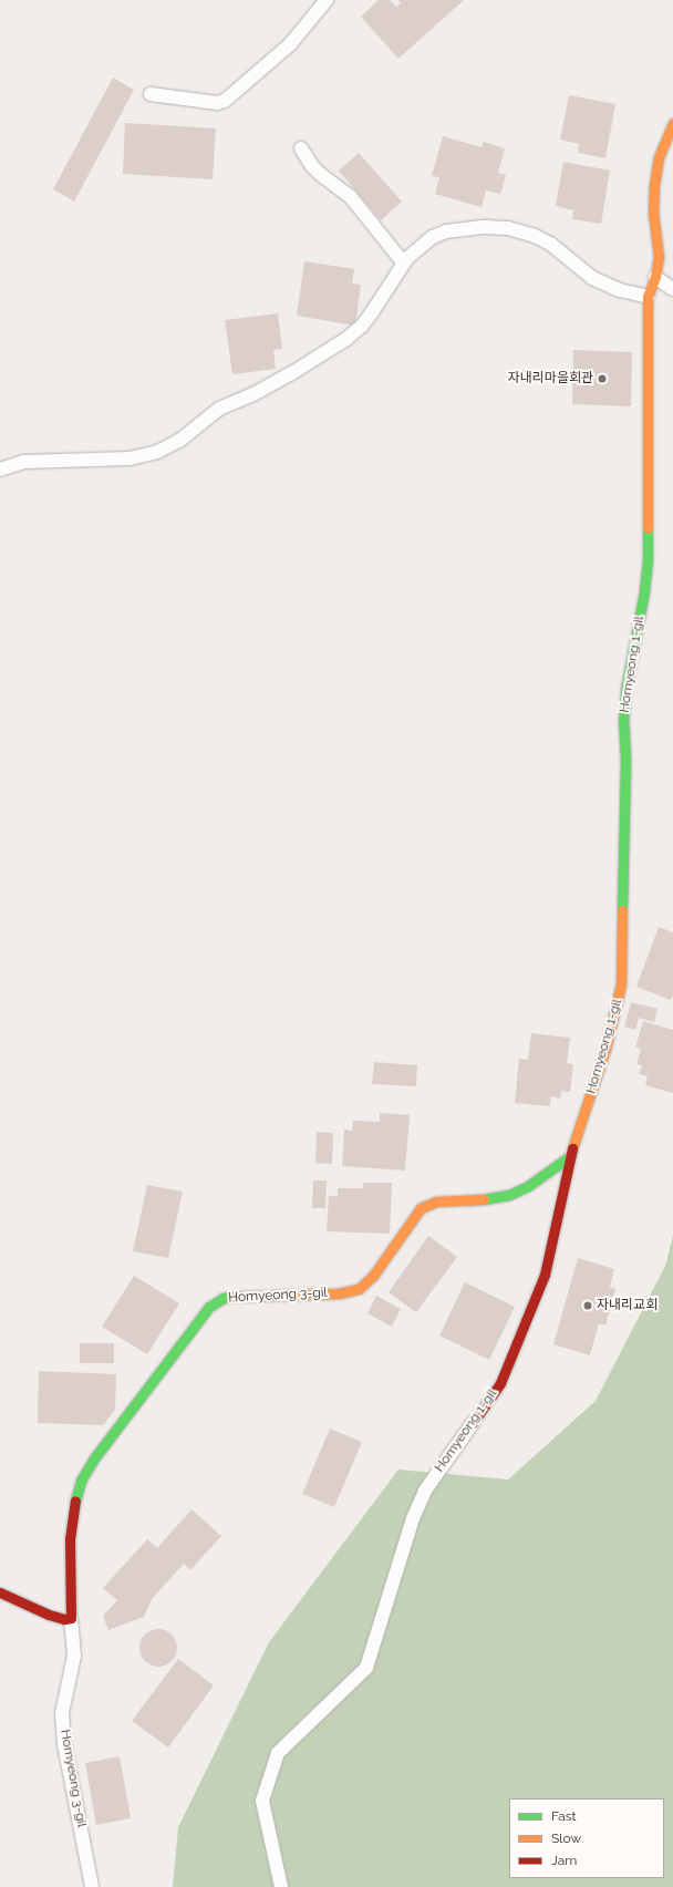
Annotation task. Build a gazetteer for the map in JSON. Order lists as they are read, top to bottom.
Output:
{
  "streets": {
    "street": ["Homyeong 1-gil", "Homyeong 3-gil"]
  },
  "crossings": [
    ["Homyeong 1-gil", "Homyeong 3-gil"]
  ],
  "places": ["자내리마을회관", "자내리교회"],
  "legend": ["Fast", "Slow", "Jam"]
}
